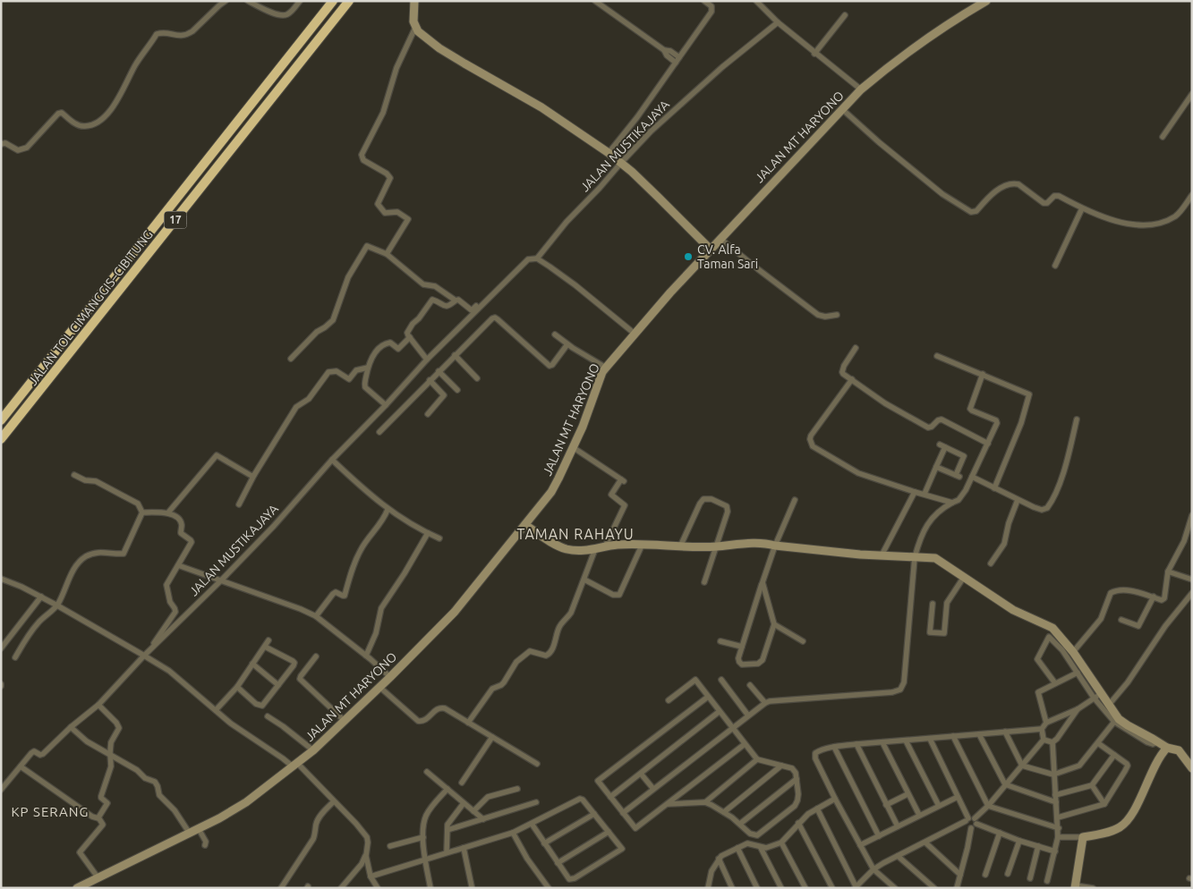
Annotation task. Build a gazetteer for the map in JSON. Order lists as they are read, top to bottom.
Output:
{
  "streets": {
    "highway": ["17", "JALAN TOL CIMANGGIS–CIBITUNG"],
    "street": ["JALAN MT HARYONO", "JALAN MUSTIKAJAYA"]
  },
  "districts": ["TAMAN RAHAYU", "KP SERANG"],
  "places": ["CV. Alfa Taman Sari"]
}
